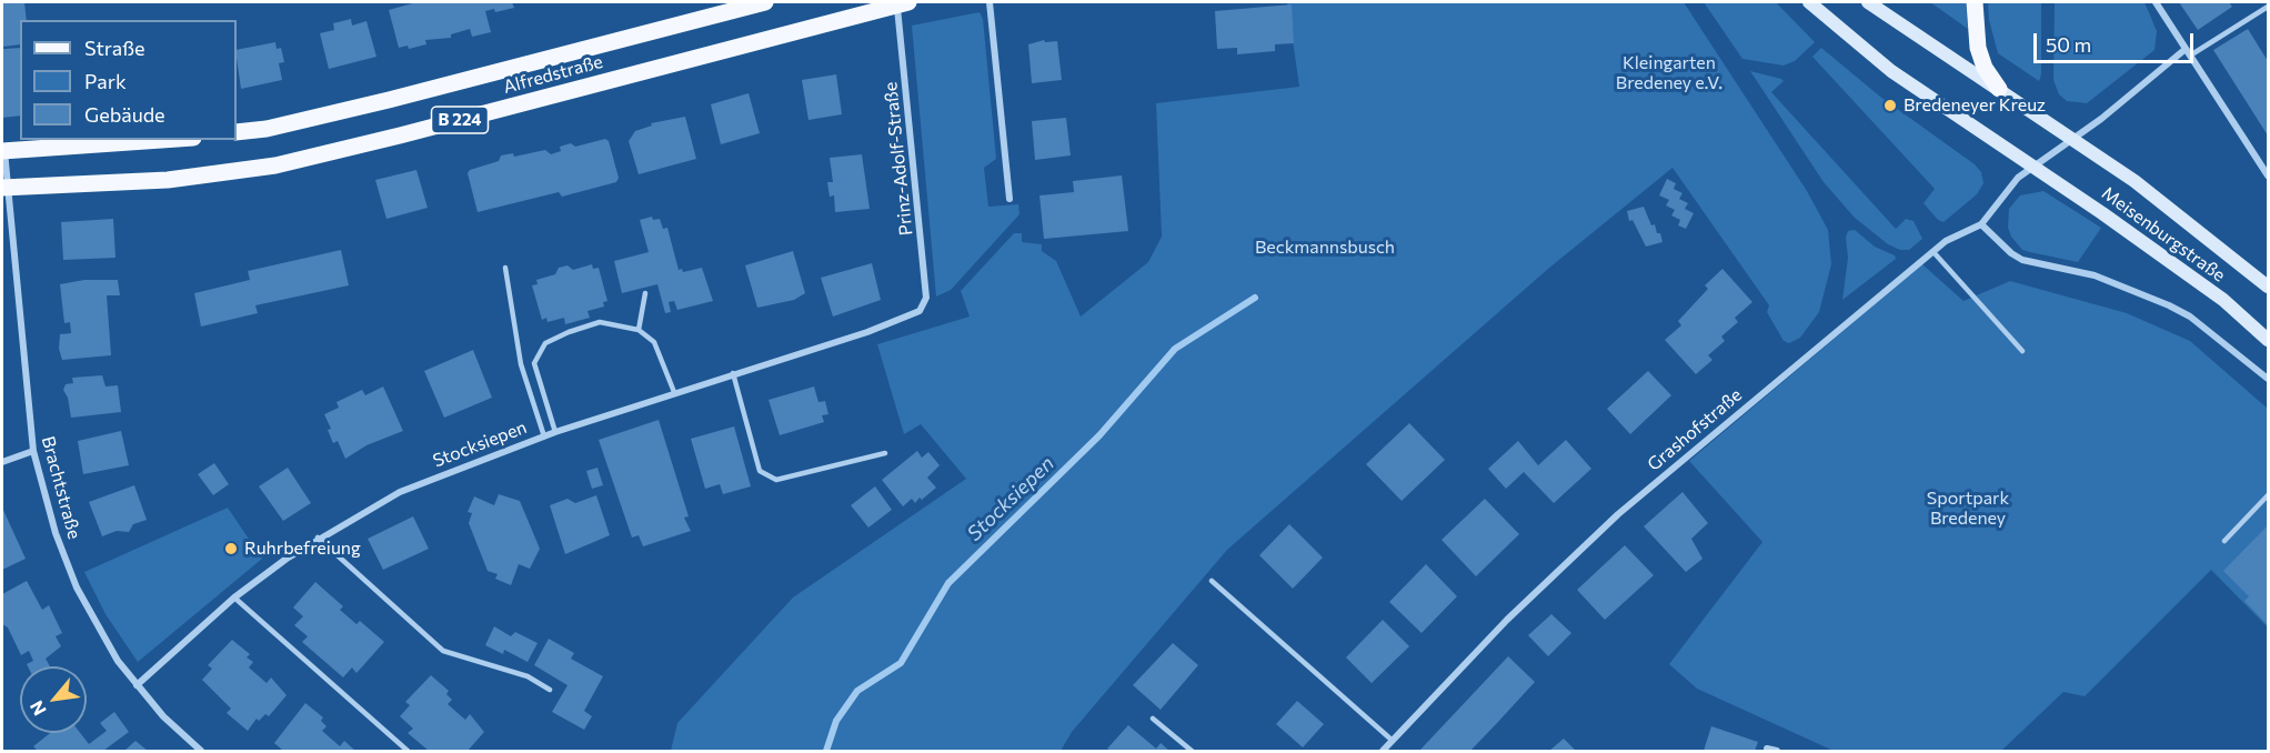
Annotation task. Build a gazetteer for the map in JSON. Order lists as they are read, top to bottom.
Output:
{
  "streets": {
    "main road": ["Alfredstraße", "B 224", "Meisenburgstraße"],
    "street": [
      "Prinz-Adolf-Straße",
      "Grashofstraße",
      "Stocksiepen",
      "Brachtstraße"
    ]
  },
  "crossings": [
    ["Alfredstraße", "Prinz-Adolf-Straße"],
    ["Alfredstraße", "Brachtstraße"],
    ["Prinz-Adolf-Straße", "Stocksiepen"],
    ["Meisenburgstraße", "Grashofstraße"],
    ["Stocksiepen", "Brachtstraße"]
  ],
  "water": ["Stocksiepen"],
  "parks": ["Kleingarten Bredeney e.V.", "Beckmannsbusch", "Sportpark Bredeney"],
  "places": ["Bredeneyer Kreuz", "Ruhrbefreiung"],
  "legend": ["Straße", "Park", "Gebäude"],
  "scale_bar": "50 m",
  "north": "bottom left"
}
